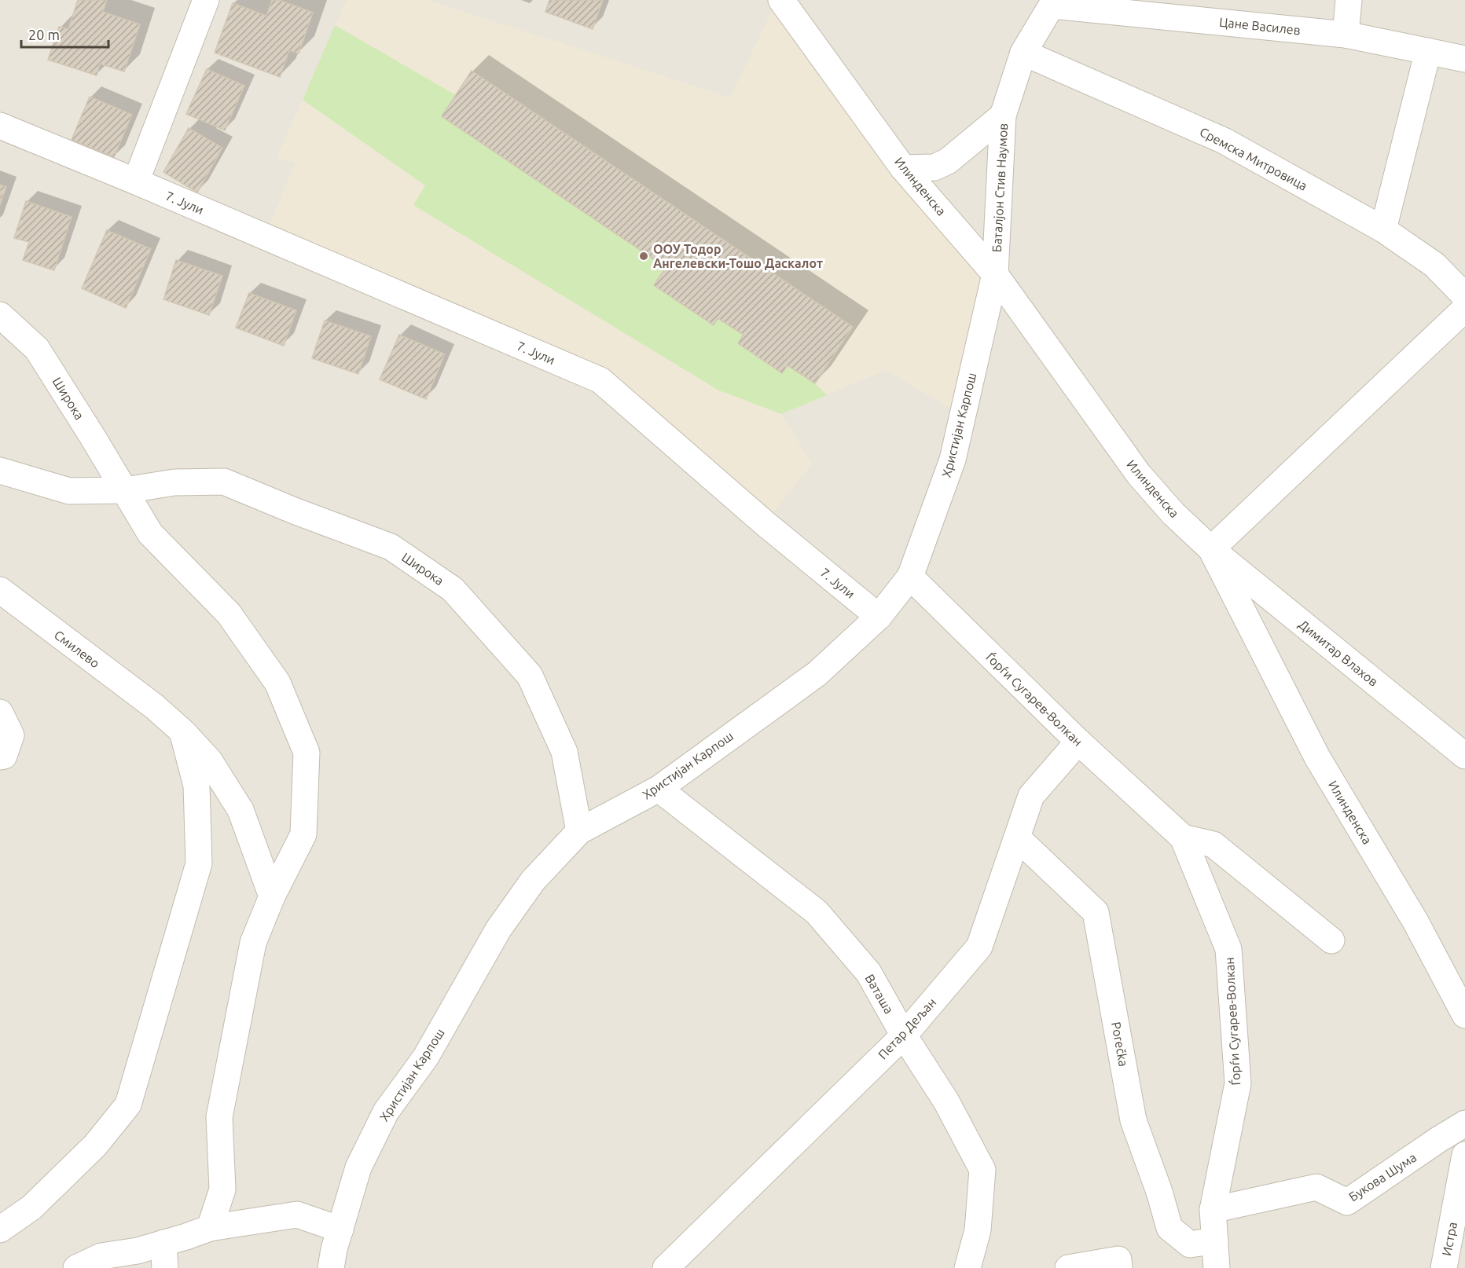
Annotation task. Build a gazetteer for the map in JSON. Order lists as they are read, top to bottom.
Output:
{
  "streets": {
    "street": [
      "Цане Василев",
      "Сремска Митровица",
      "Илинденска",
      "Баталјон Стив Наумов",
      "7. Јули",
      "Широка",
      "Христијан Карпош",
      "Смилево",
      "Димитар Влахов",
      "Ѓорѓи Сугарев-Волкан",
      "Ваташа",
      "Петар Дељан",
      "Porečka",
      "Букова Шума",
      "Истра"
    ]
  },
  "crossings": [
    ["Цане Василев", "Баталјон Стив Наумов"],
    ["Сремска Митровица", "Баталјон Стив Наумов"],
    ["Илинденска", "Баталјон Стив Наумов"],
    ["Илинденска", "Христијан Карпош"],
    ["Илинденска", "Димитар Влахов"],
    ["Баталјон Стив Наумов", "Христијан Карпош"],
    ["7. Јули", "Христијан Карпош"],
    ["Широка", "Христијан Карпош"],
    ["Христијан Карпош", "Ѓорѓи Сугарев-Волкан"],
    ["Христијан Карпош", "Ваташа"],
    ["Ѓорѓи Сугарев-Волкан", "Петар Дељан"],
    ["Ѓорѓи Сугарев-Волкан", "Porečka"],
    ["Ѓорѓи Сугарев-Волкан", "Букова Шума"],
    ["Ваташа", "Петар Дељан"],
    ["Петар Дељан", "Porečka"]
  ],
  "places": ["ООУ Тодор Ангелевски-Тошо Даскалот"],
  "scale_bar": "20 m"
}
